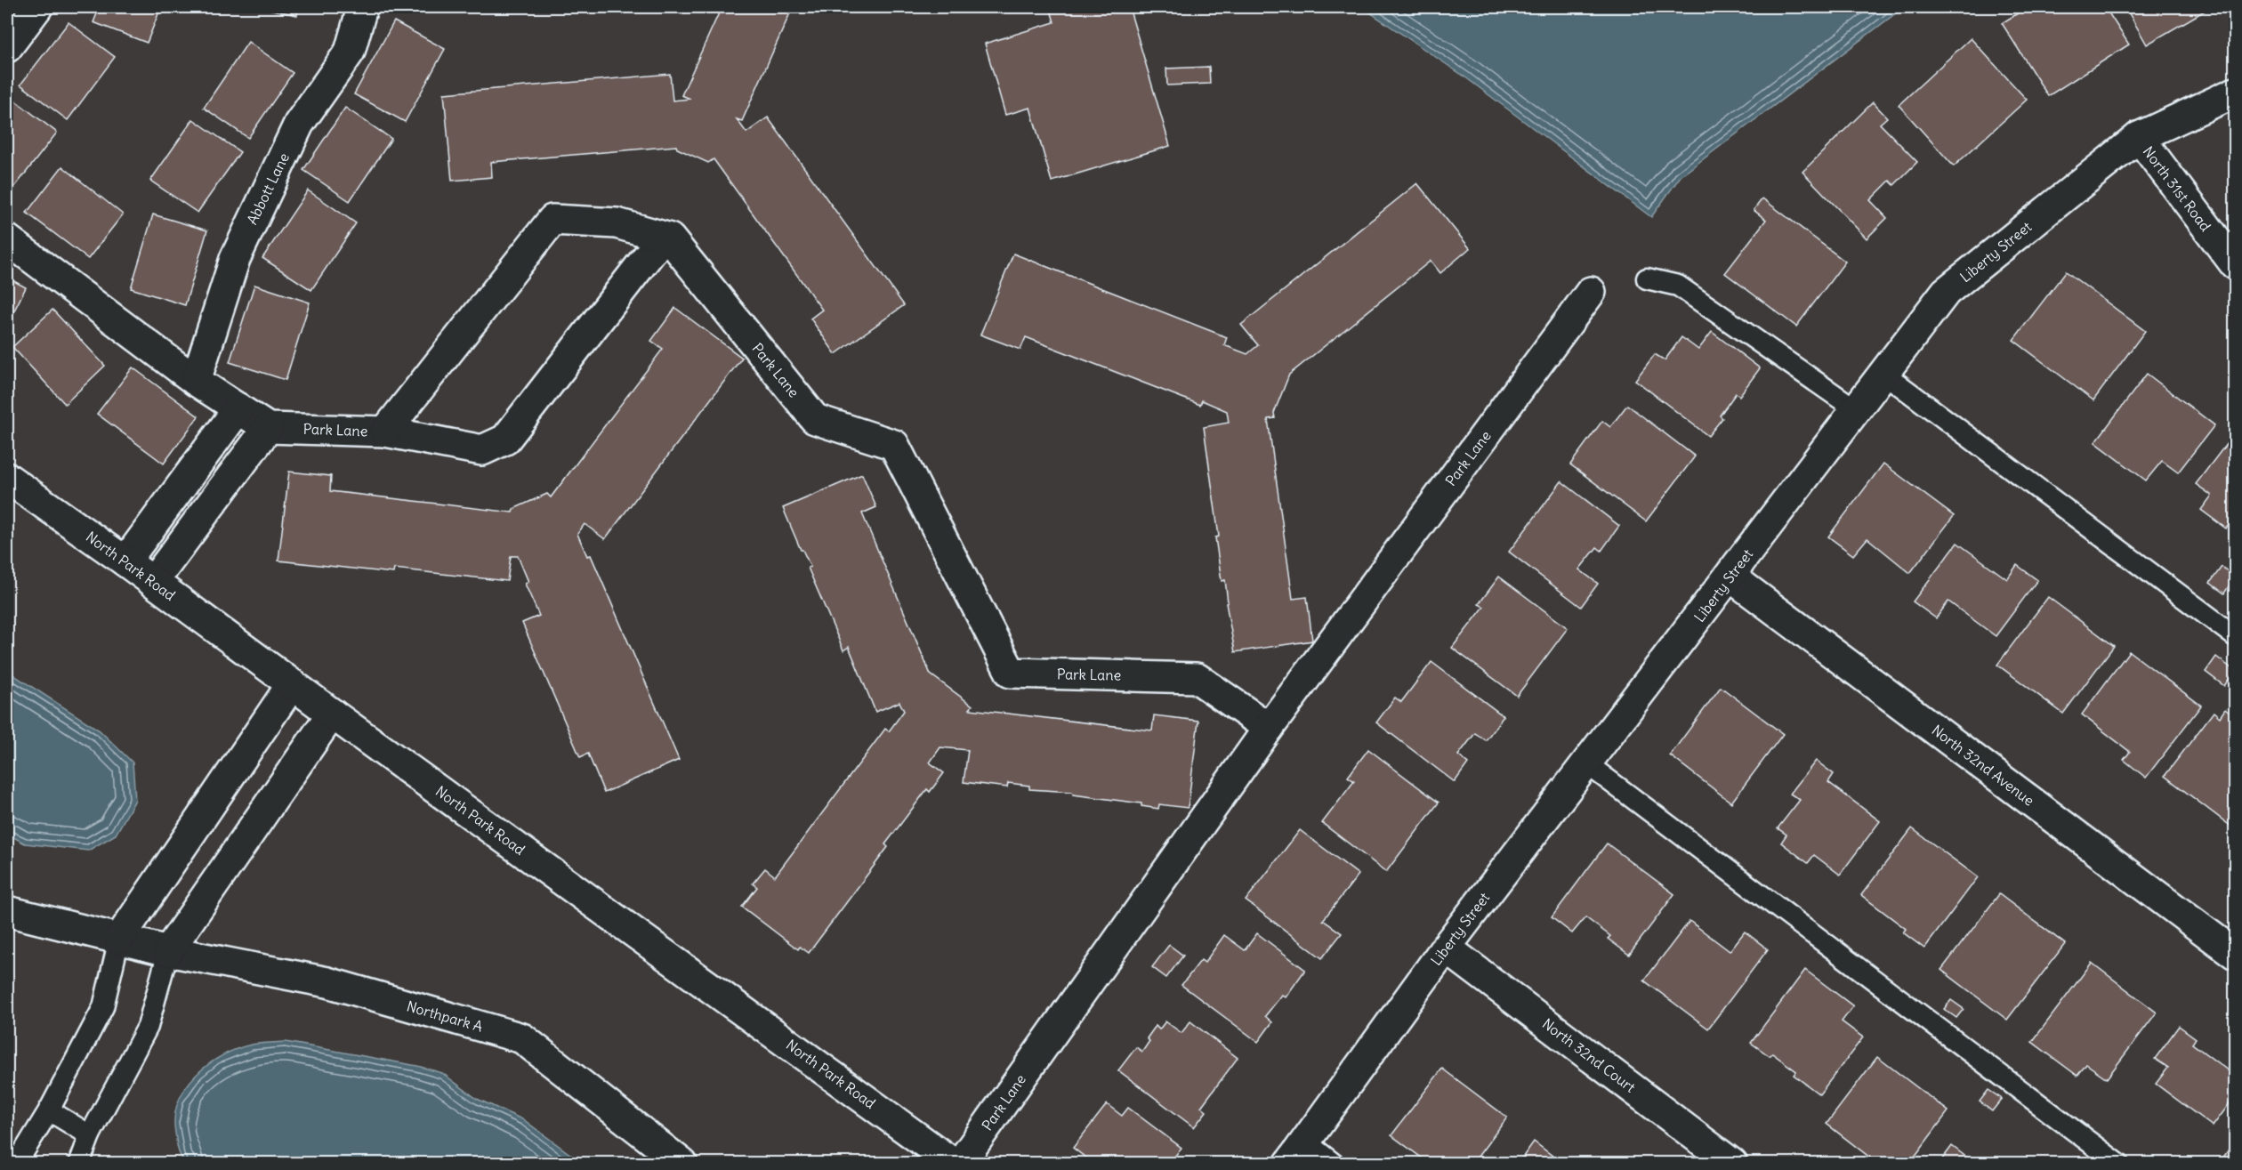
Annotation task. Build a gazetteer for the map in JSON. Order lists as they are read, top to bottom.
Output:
{
  "streets": {
    "street": [
      "Abbott Lane",
      "North 31st Road",
      "Liberty Street",
      "Park Lane",
      "North Park Road",
      "North 32nd Avenue",
      "Northpark A",
      "North 32nd Court"
    ]
  },
  "crossings": [
    ["North 31st Road", "Liberty Street"],
    ["Liberty Street", "North 32nd Avenue"],
    ["Liberty Street", "North 32nd Court"]
  ]
}
